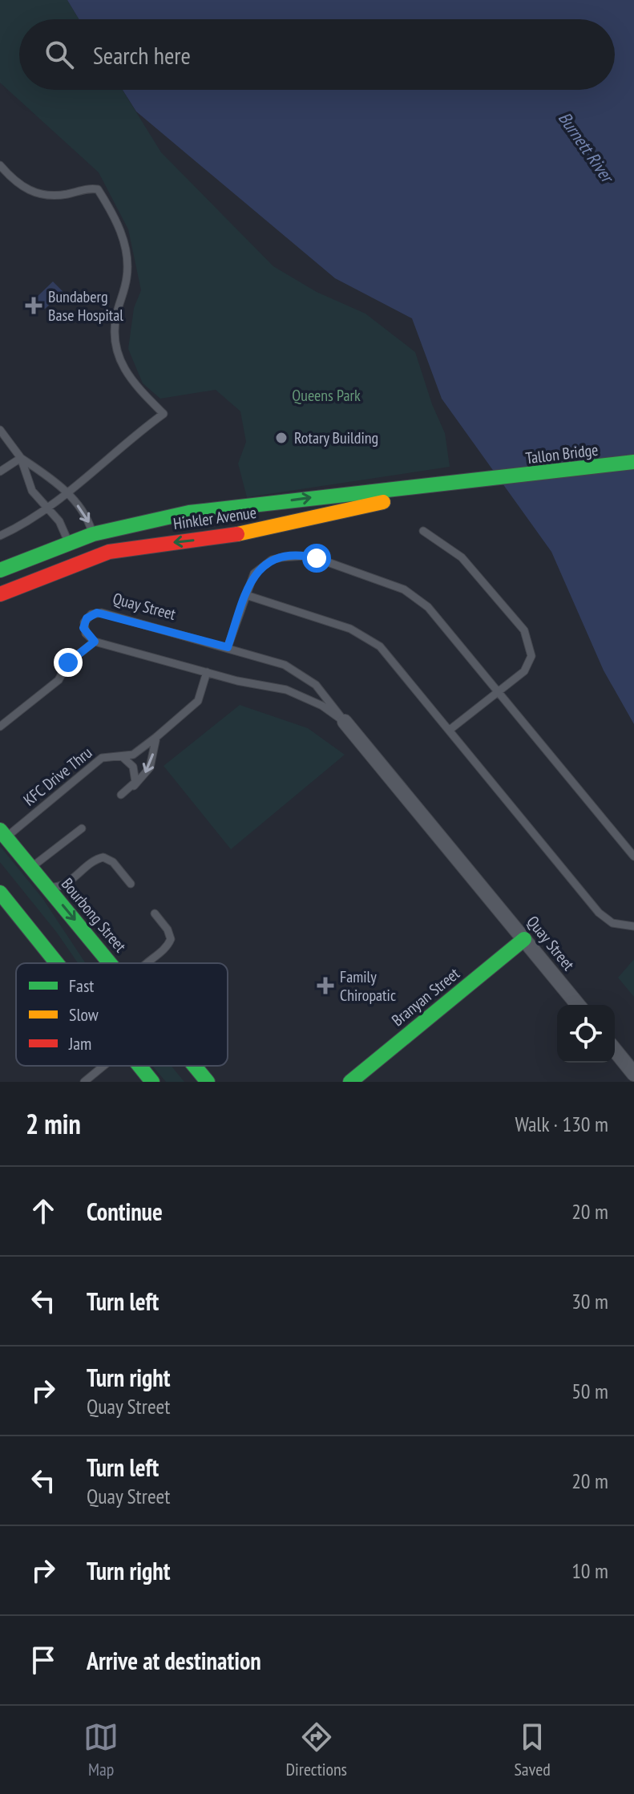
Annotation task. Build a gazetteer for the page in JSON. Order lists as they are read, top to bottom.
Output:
{
  "streets": {
    "main road": [
      "Tallon Bridge",
      "Hinkler Avenue",
      "Bourbong Street",
      "Branyan Street"
    ],
    "street": ["Quay Street"],
    "lane": ["KFC Drive Thru"]
  },
  "crossings": [
    ["Tallon Bridge", "Hinkler Avenue"],
    ["Quay Street", "KFC Drive Thru"],
    ["Quay Street", "Branyan Street"],
    ["KFC Drive Thru", "Bourbong Street"]
  ],
  "water": ["Burnett River"],
  "parks": ["Queens Park"],
  "places": {
    "health": ["Bundaberg Base Hospital", "Family Chiropatic"],
    "other": ["Rotary Building"]
  },
  "legend": ["Fast", "Slow", "Jam"],
  "page": {
    "search": "Search here",
    "heading": ["2 min", "Walk · 130 m"],
    "list": [
      ["Continue", "20 m"],
      ["Turn left", "30 m"],
      ["Turn right", "Quay Street", "50 m"],
      ["Turn left", "Quay Street", "20 m"],
      ["Turn right", "10 m"],
      "Arrive at destination"
    ],
    "nav": ["Map", "Directions", "Saved"]
  }
}
